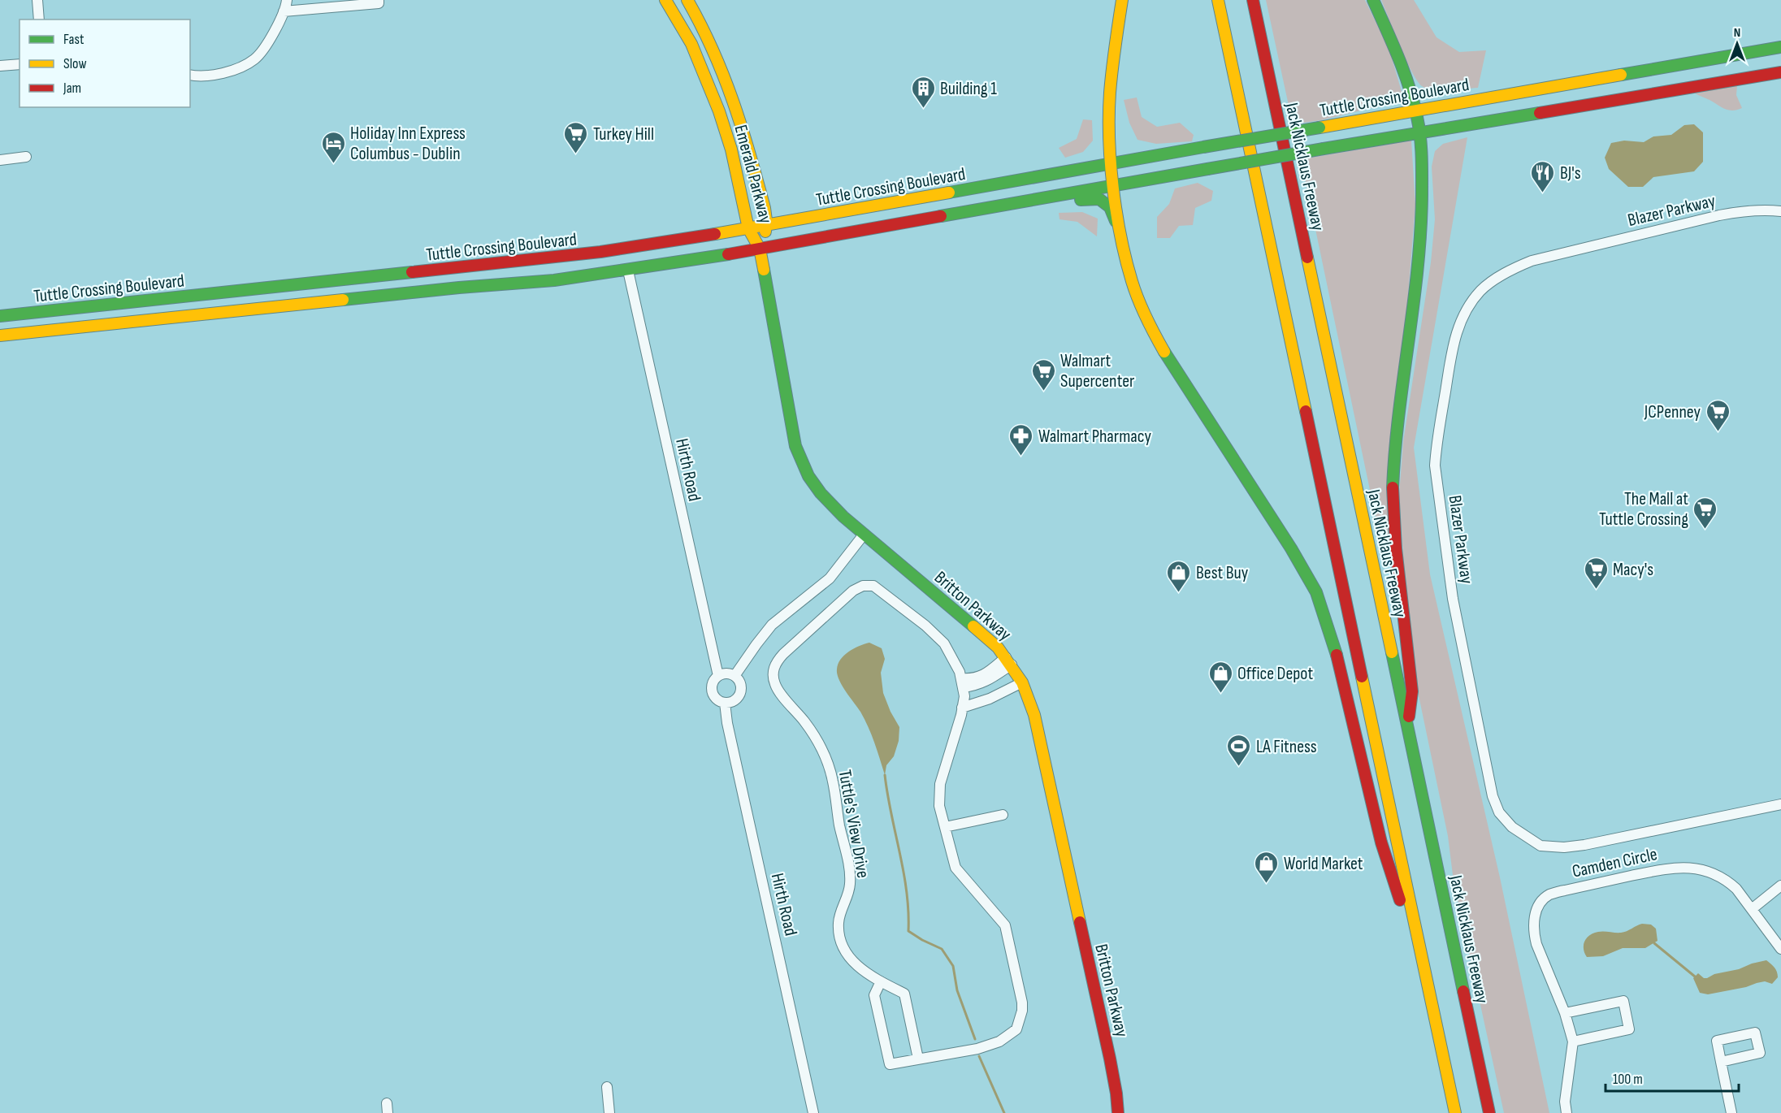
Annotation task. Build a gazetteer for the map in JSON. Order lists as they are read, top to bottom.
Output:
{
  "streets": {
    "main road": [
      "Tuttle Crossing Boulevard",
      "Jack Nicklaus Freeway",
      "Emerald Parkway",
      "Britton Parkway"
    ],
    "street": [
      "Blazer Parkway",
      "Hirth Road",
      "Tuttle's View Drive",
      "Camden Circle"
    ]
  },
  "crossings": [
    ["Tuttle Crossing Boulevard", "Emerald Parkway"],
    ["Tuttle Crossing Boulevard", "Hirth Road"],
    ["Tuttle Crossing Boulevard", "Britton Parkway"],
    ["Emerald Parkway", "Britton Parkway"]
  ],
  "places": {
    "building": ["Building 1"],
    "supermarket": [
      "Turkey Hill",
      "Walmart Supercenter",
      "JCPenney",
      "The Mall at Tuttle Crossing",
      "Macy's"
    ],
    "hotel": ["Holiday Inn Express Columbus - Dublin"],
    "restaurant": ["BJ's"],
    "pharmacy": ["Walmart Pharmacy"],
    "shop": ["Best Buy", "Office Depot", "World Market"],
    "sports": ["LA Fitness"]
  },
  "legend": ["Fast", "Slow", "Jam"],
  "scale_bar": "100 m",
  "north": "top"
}
